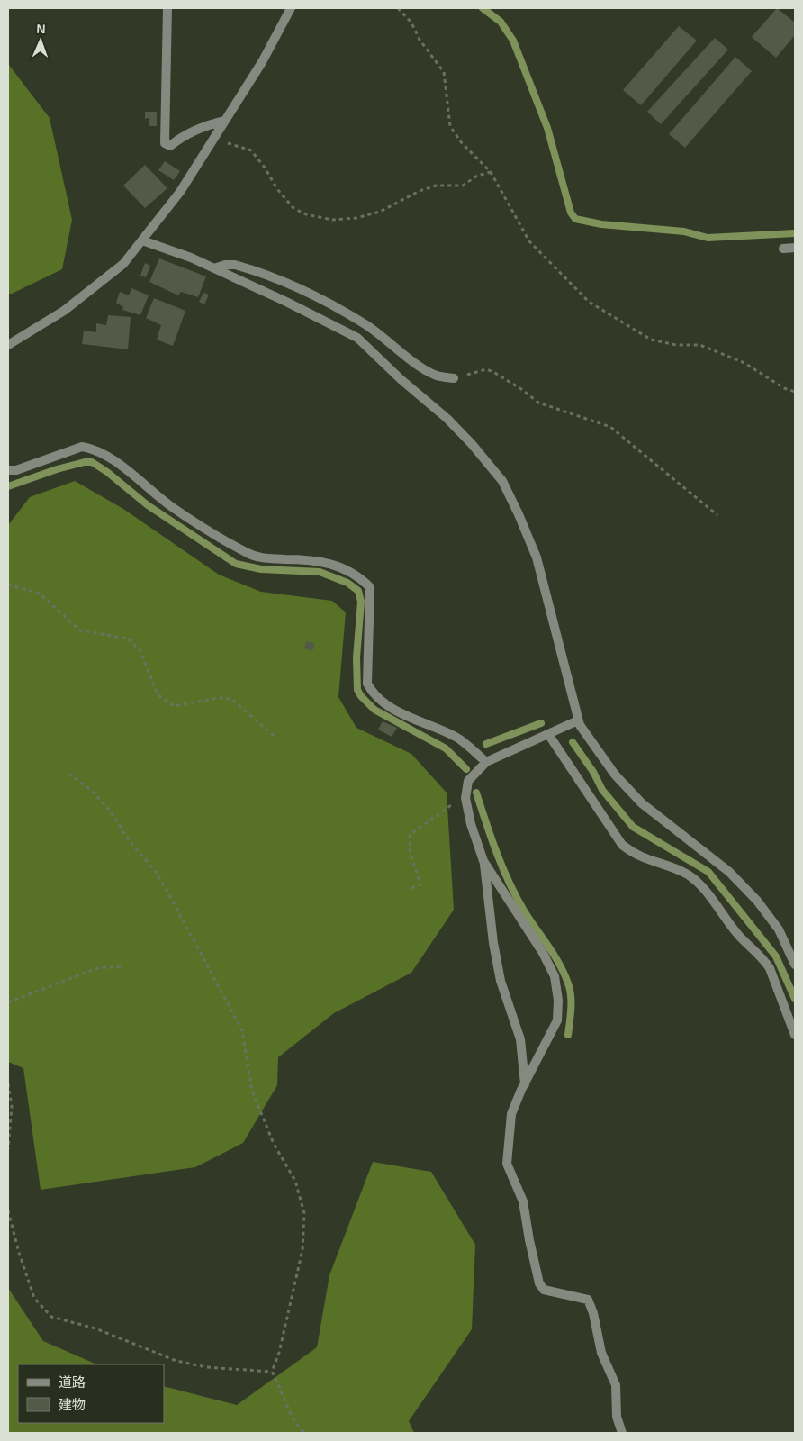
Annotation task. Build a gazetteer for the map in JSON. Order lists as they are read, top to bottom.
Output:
{
  "legend": ["道路", "建物"],
  "north": "top"
}
